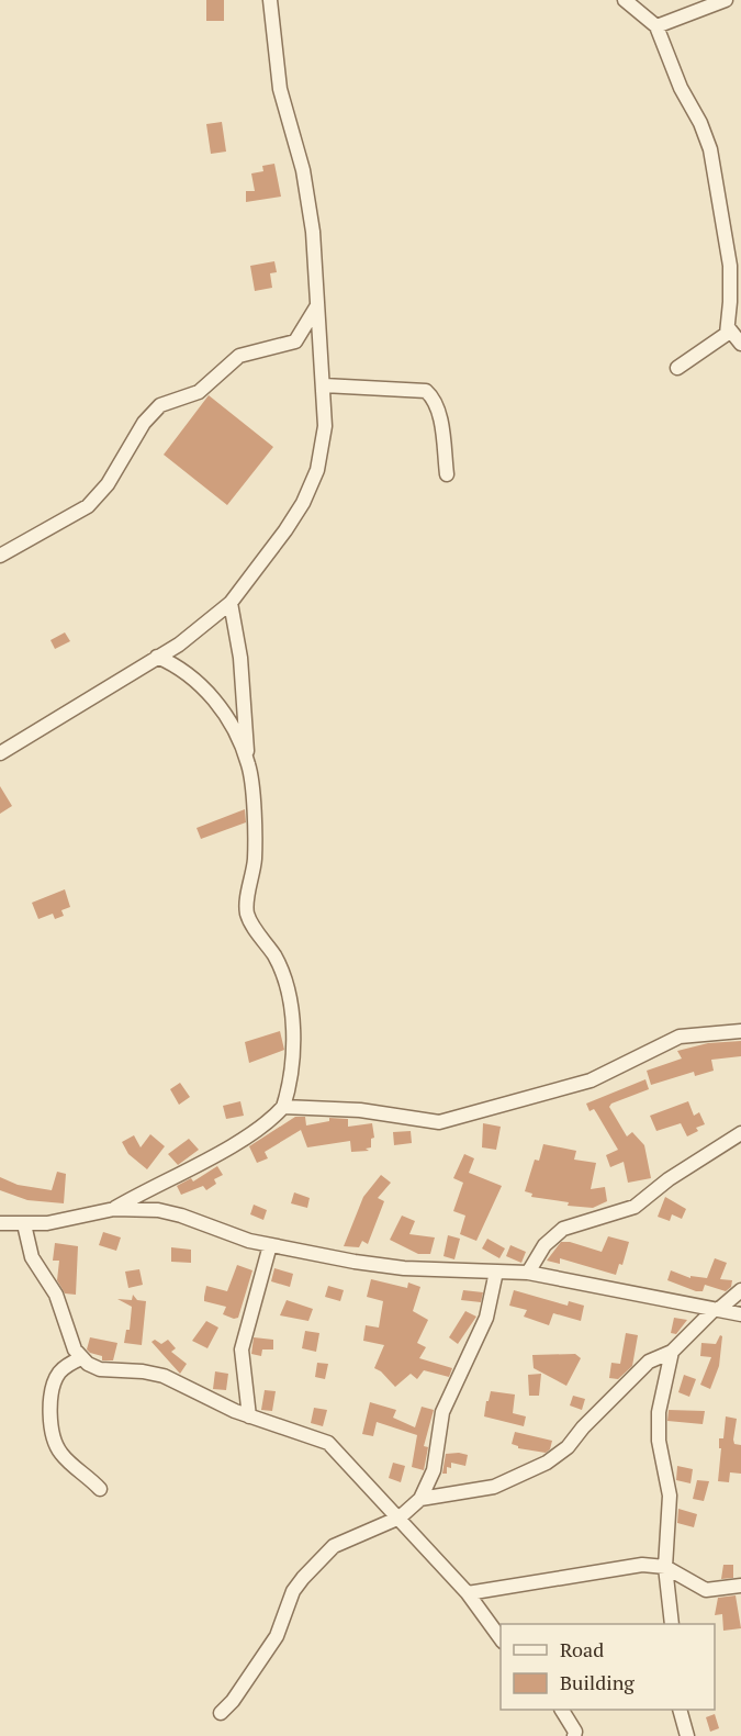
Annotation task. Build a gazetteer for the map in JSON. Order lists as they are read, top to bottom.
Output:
{
  "legend": ["Road", "Building"]
}
